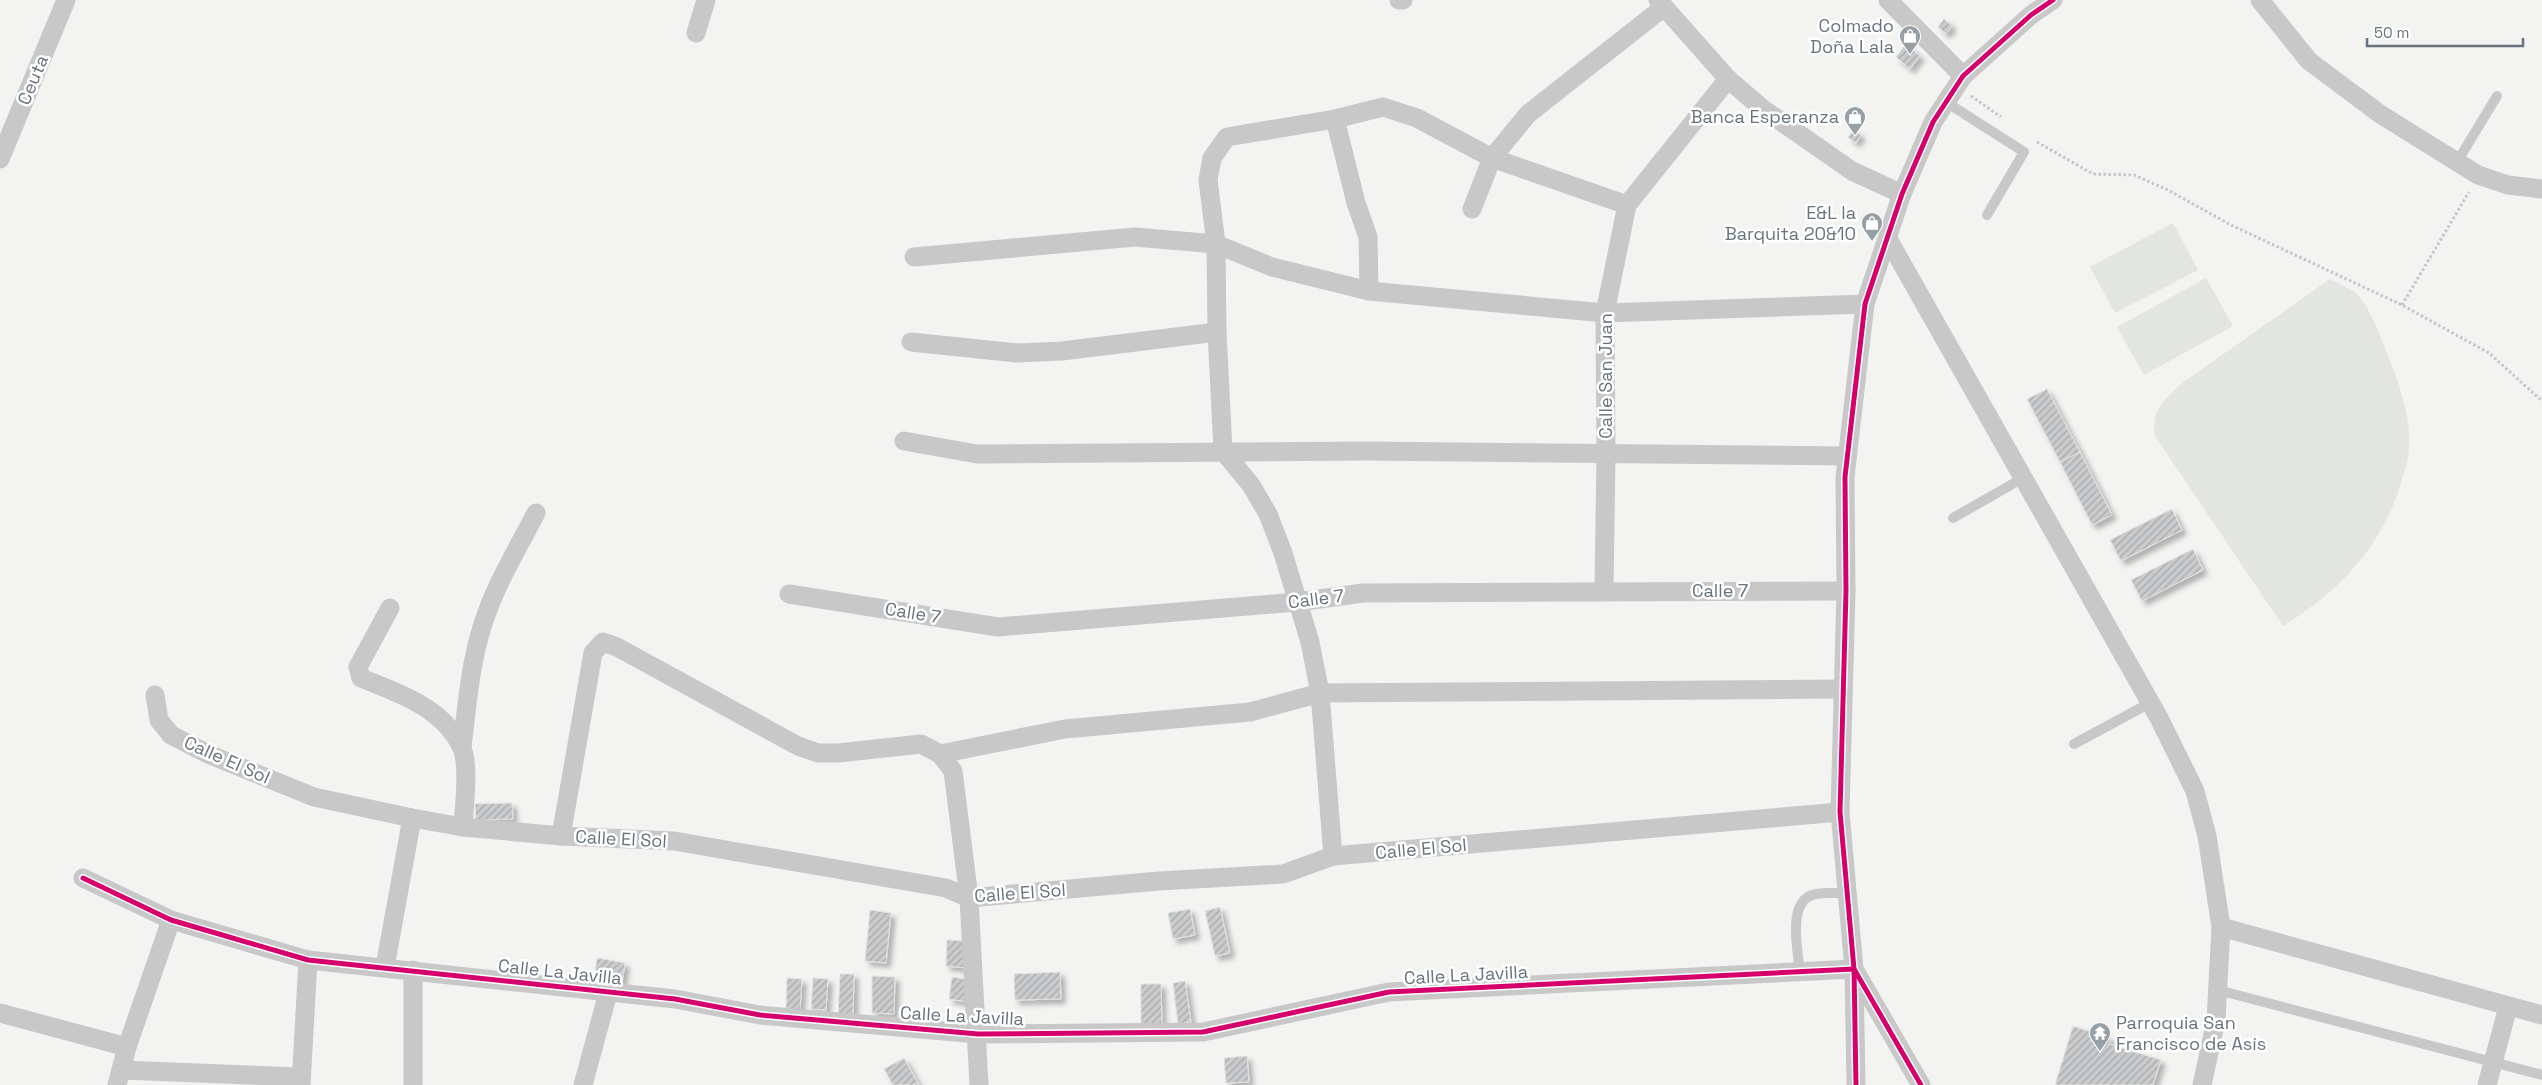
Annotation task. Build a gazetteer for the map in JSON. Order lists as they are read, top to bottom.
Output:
{
  "streets": {
    "street": [
      "Ceuta",
      "Calle San Juan",
      "Calle 7",
      "Calle El Sol",
      "Calle La Javilla"
    ]
  },
  "crossings": [
    ["Calle San Juan", "Calle 7"]
  ],
  "places": {
    "shop": ["Colmado Doña Lala", "Banca Esperanza", "E&L la Barquita 20&10"],
    "temple": ["Parroquia San Francisco de Asís"]
  },
  "scale_bar": "50 m"
}
